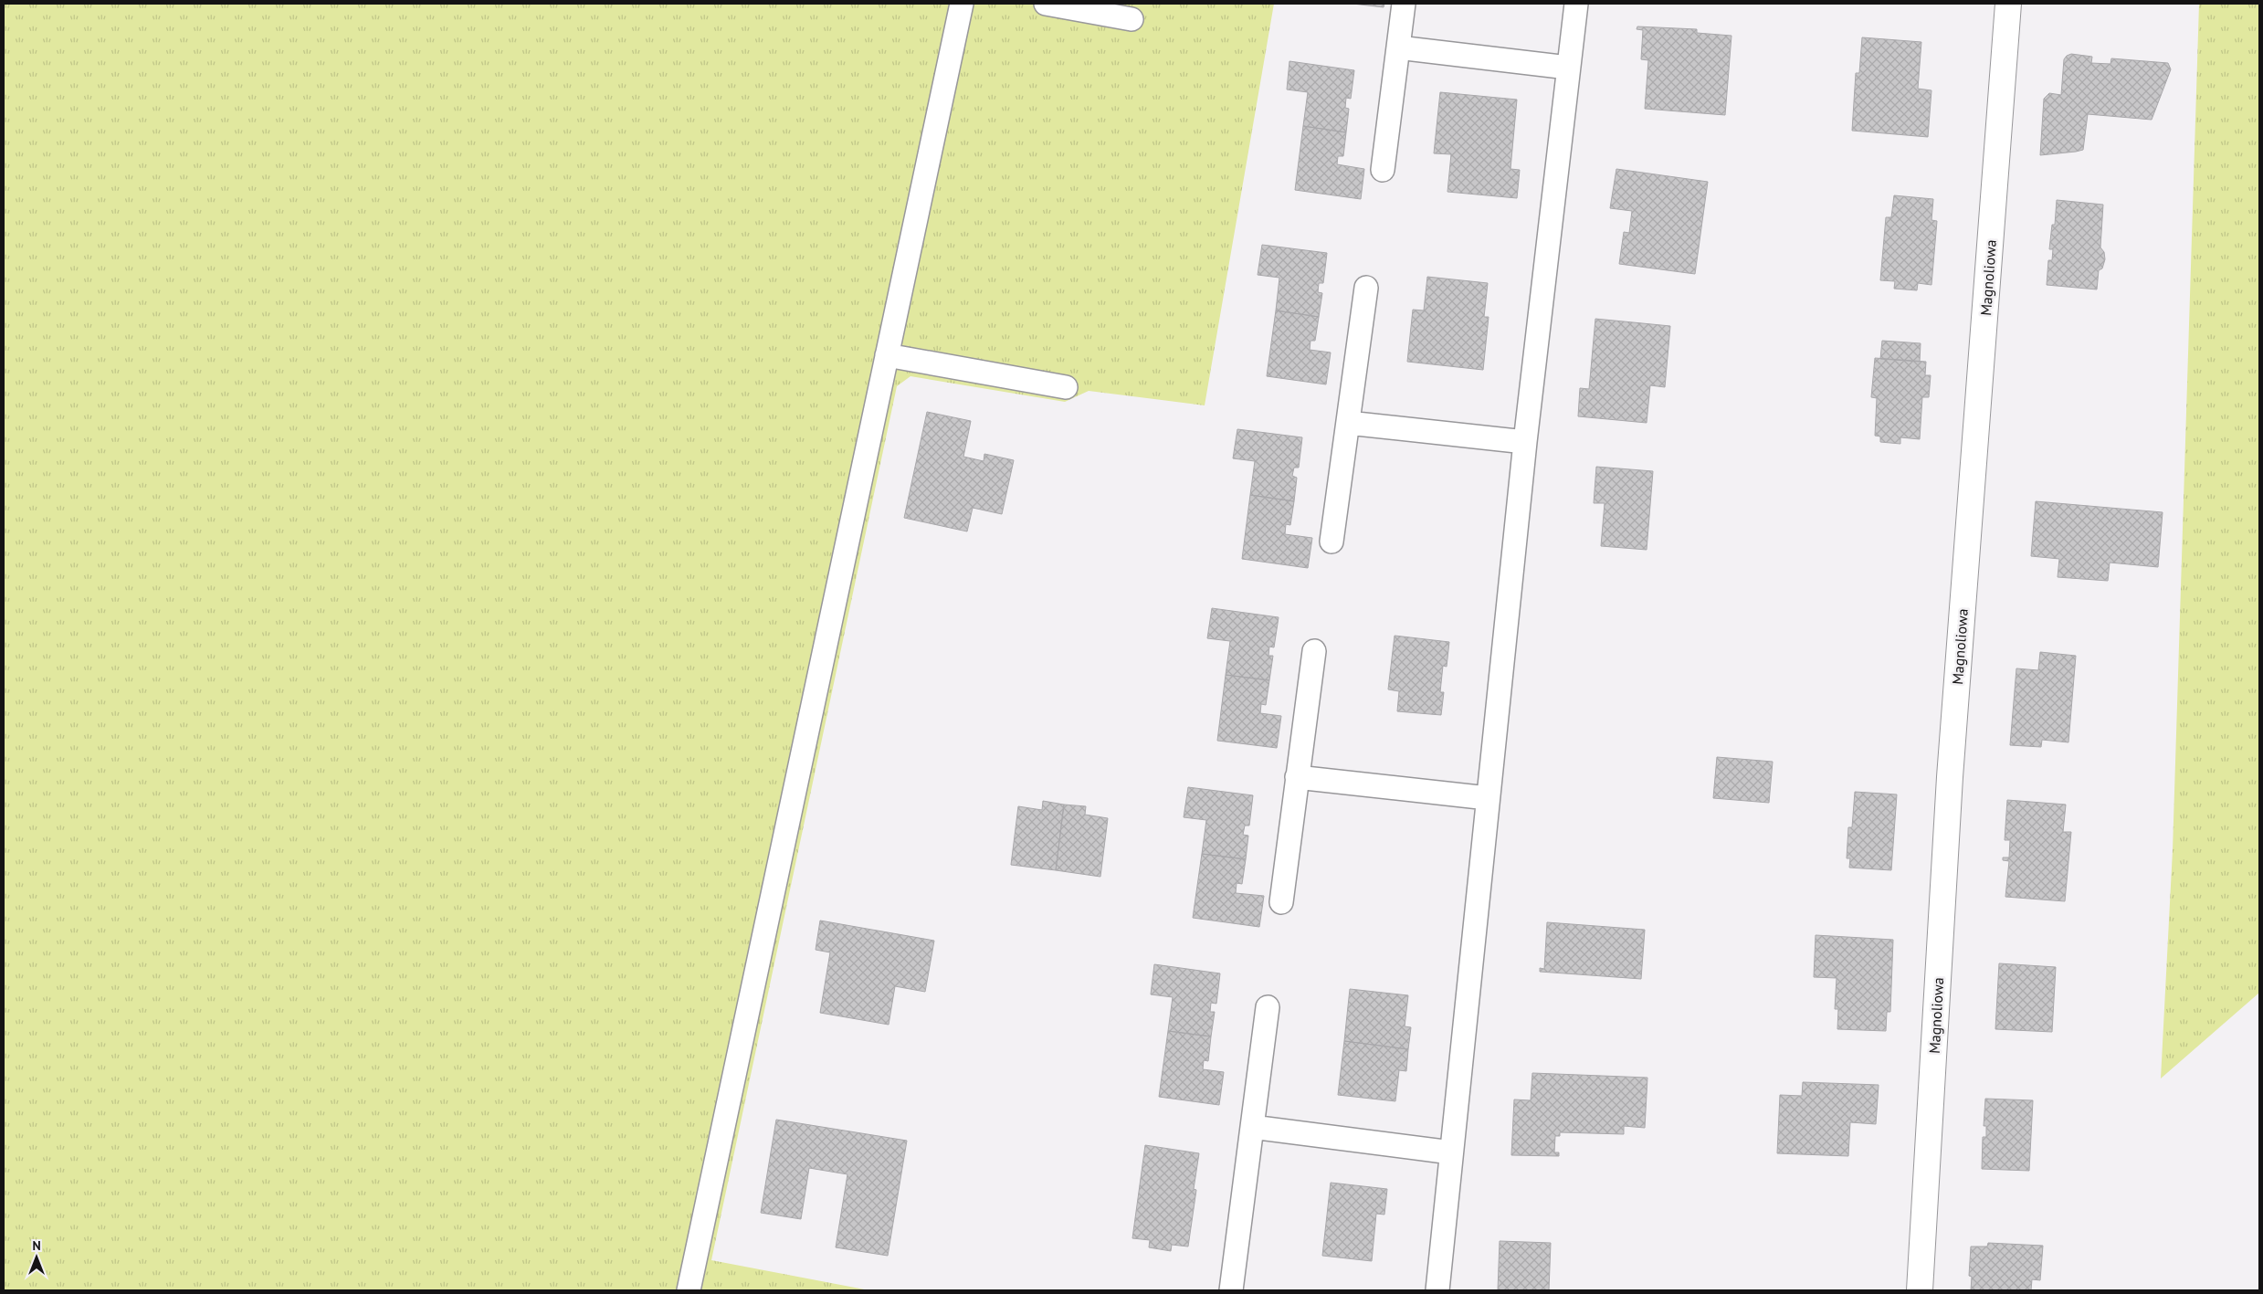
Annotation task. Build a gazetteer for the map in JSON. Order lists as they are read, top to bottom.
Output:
{
  "streets": {
    "street": ["Magnoliowa"]
  },
  "north": "top"
}
